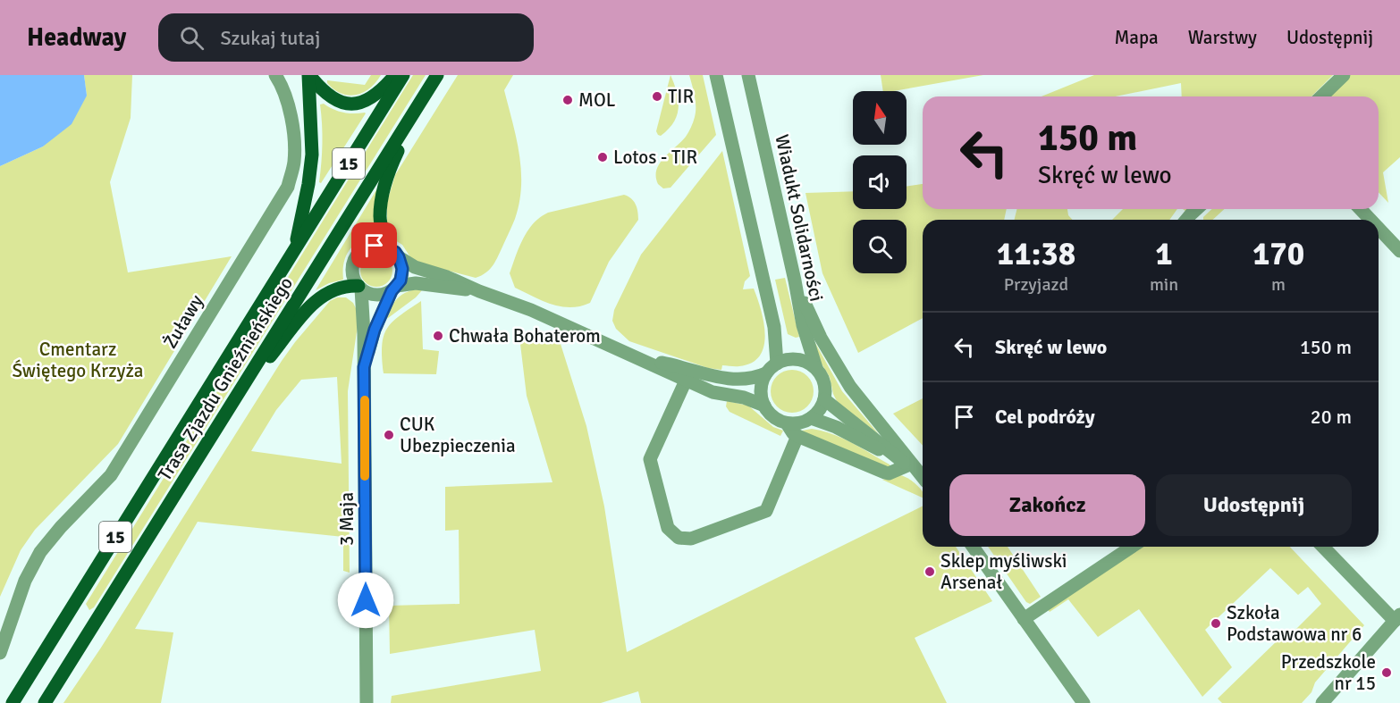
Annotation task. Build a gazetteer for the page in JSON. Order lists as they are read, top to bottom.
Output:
{
  "streets": {
    "main road": ["15", "Trasa Zjazdu Gnieźnieńskiego"],
    "street": ["Wiadukt Solidarności", "Żuławy", "3 Maja"]
  },
  "parks": ["Cmentarz Świętego Krzyża"],
  "places": [
    "TIR",
    "MOL",
    "Lotos - TIR",
    "Chwała Bohaterom",
    "CUK Ubezpieczenia",
    "Sklep myśliwski Arsenał",
    "Szkoła Podstawowa nr 6",
    "Przedszkole nr 15"
  ],
  "north": "top",
  "page": {
    "header": "Headway",
    "search": "Szukaj tutaj",
    "nav": ["Mapa", "Warstwy", "Udostępnij"],
    "turn": ["150 m", "Skręć w lewo"],
    "eta": [
      "11:38",
      "Przyjazd",
      "1",
      "min",
      "170",
      "m"
    ],
    "list": [
      {
        "name": "Skręć w lewo",
        "value": "150 m"
      },
      {
        "name": "Cel podróży",
        "value": "20 m"
      }
    ],
    "buttons": ["Zakończ", "Udostępnij"]
  }
}
